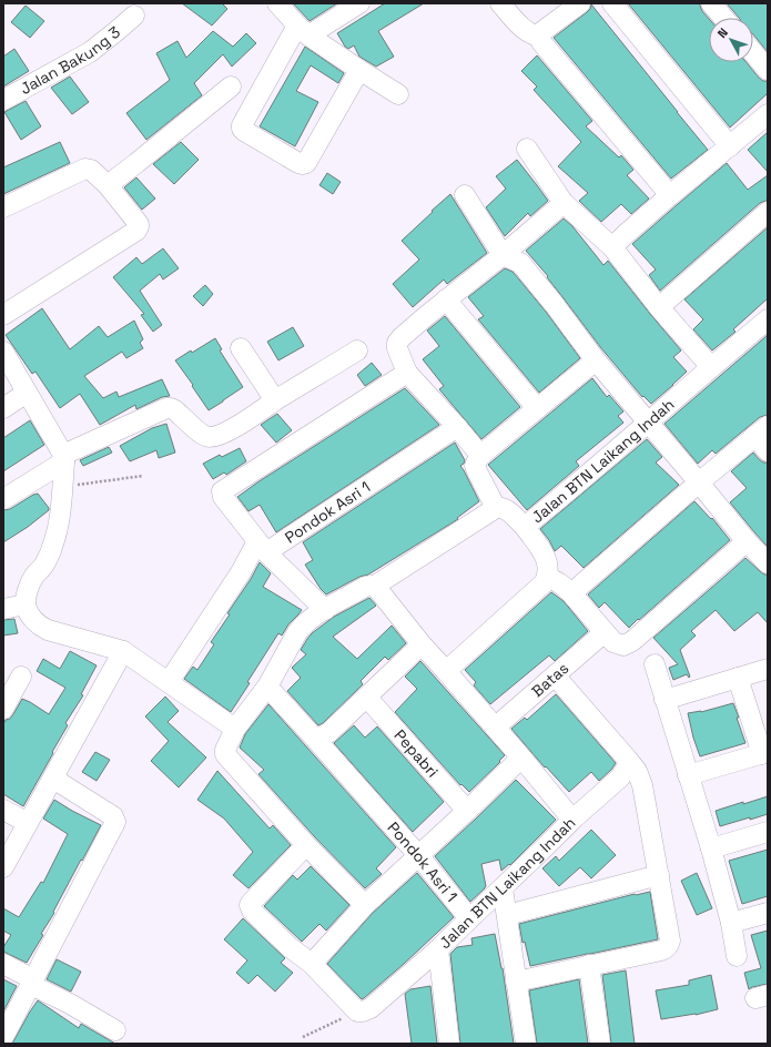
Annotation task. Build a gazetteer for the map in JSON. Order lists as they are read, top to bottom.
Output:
{
  "streets": {
    "street": [
      "Jalan Bakung 3",
      "Jalan BTN Laikang Indah",
      "Pondok Asri 1",
      "Batas",
      "Pepabri"
    ]
  },
  "crossings": [
    ["Jalan BTN Laikang Indah", "Pondok Asri 1"],
    ["Jalan BTN Laikang Indah", "Batas"]
  ],
  "north": "top left"
}
